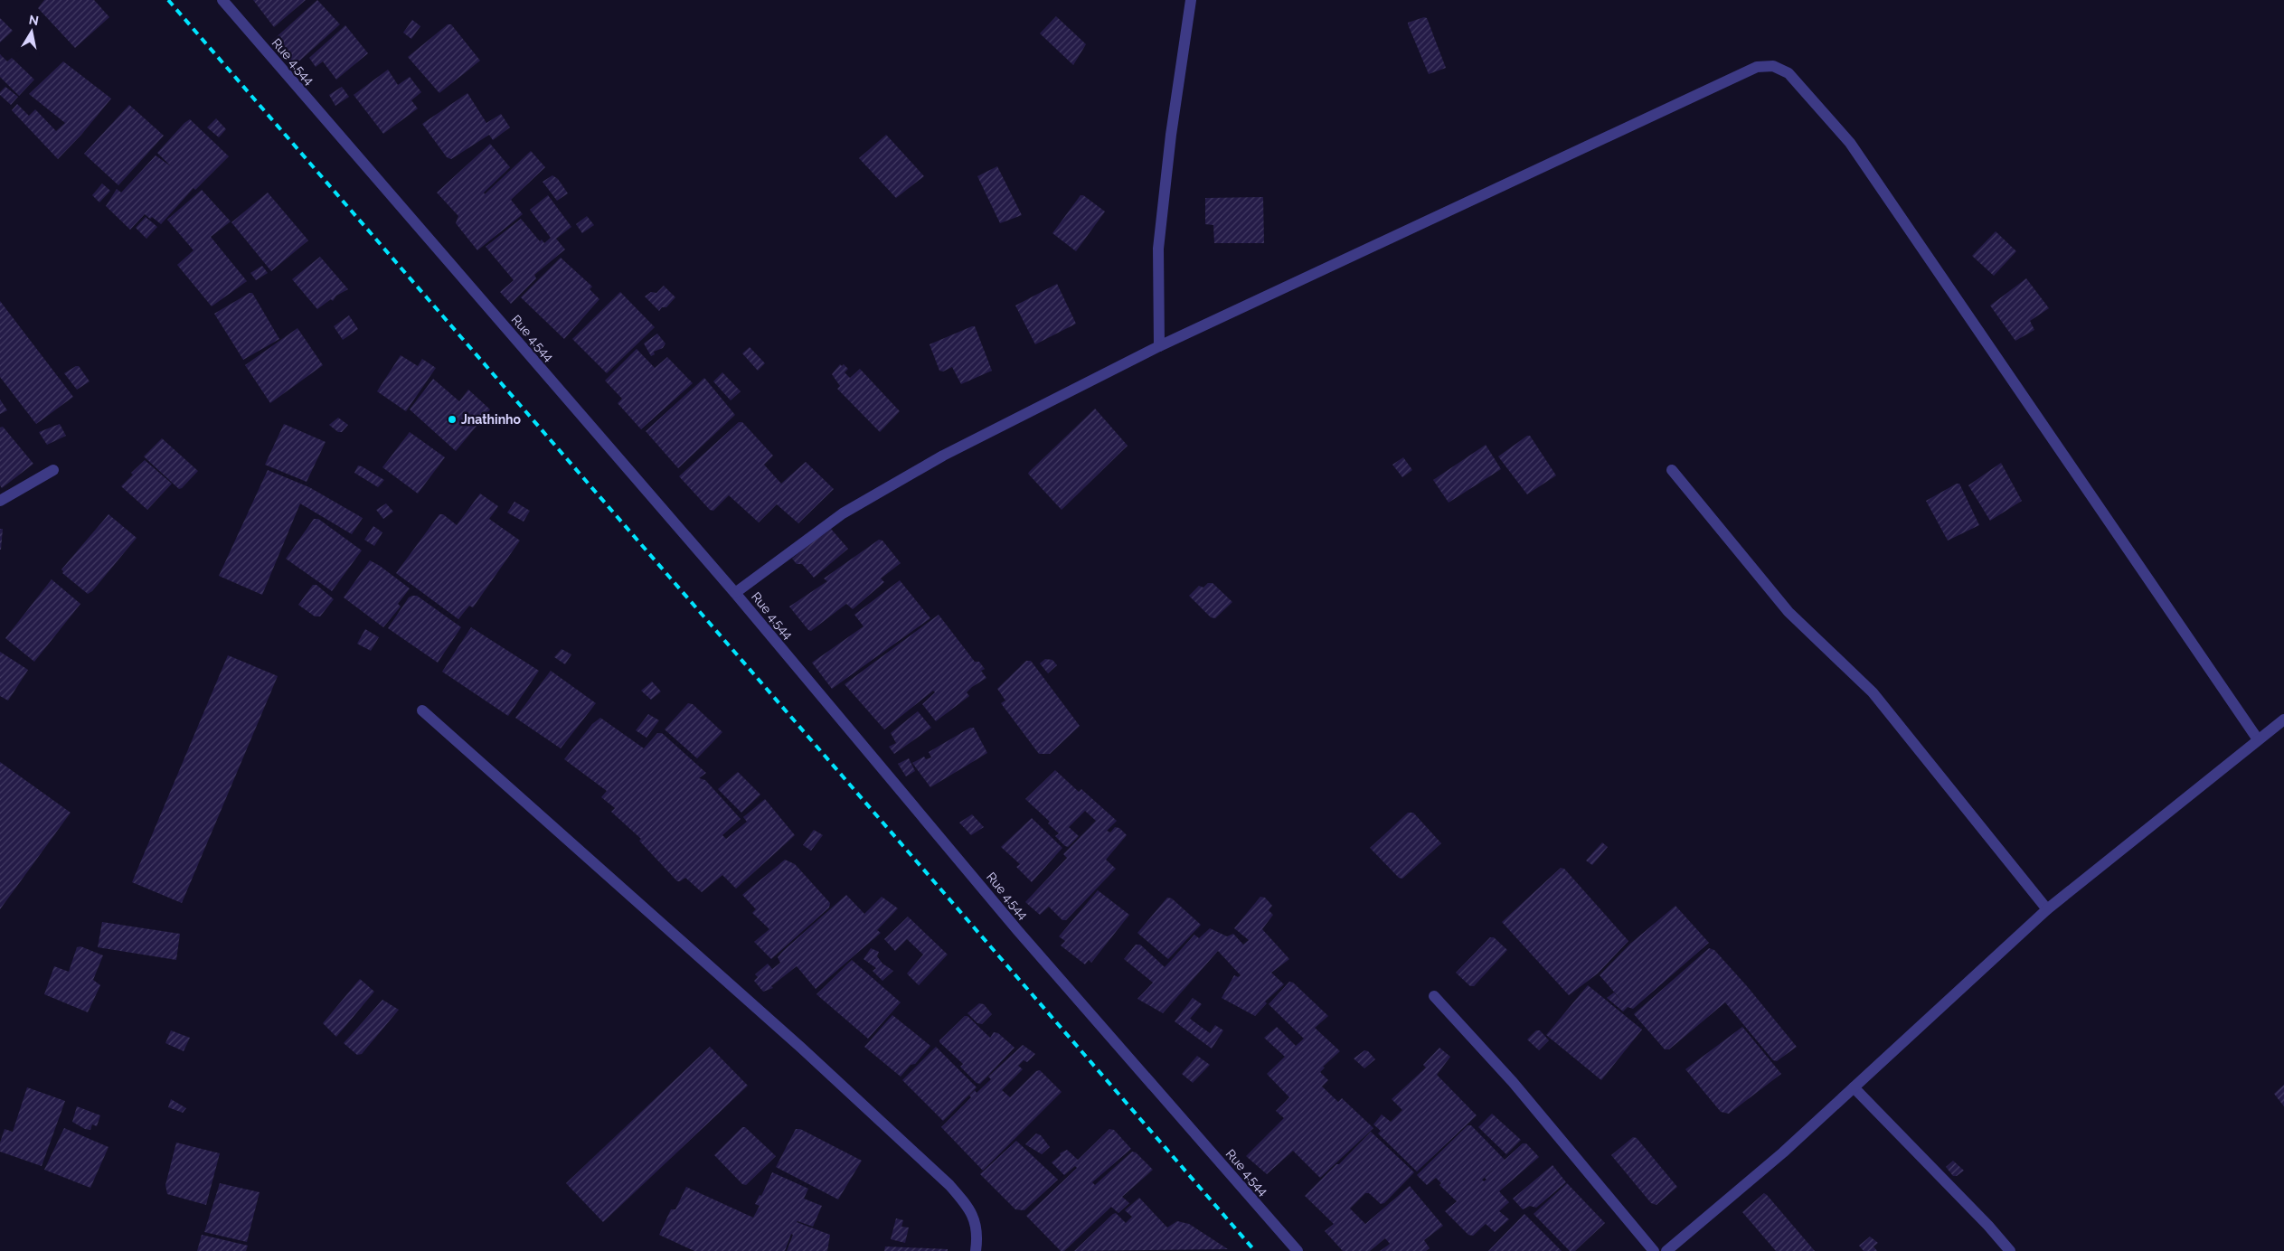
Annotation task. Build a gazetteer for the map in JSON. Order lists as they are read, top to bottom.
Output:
{
  "streets": {
    "street": ["Rue 4.544"]
  },
  "places": ["Jnathinho"],
  "north": "top"
}
